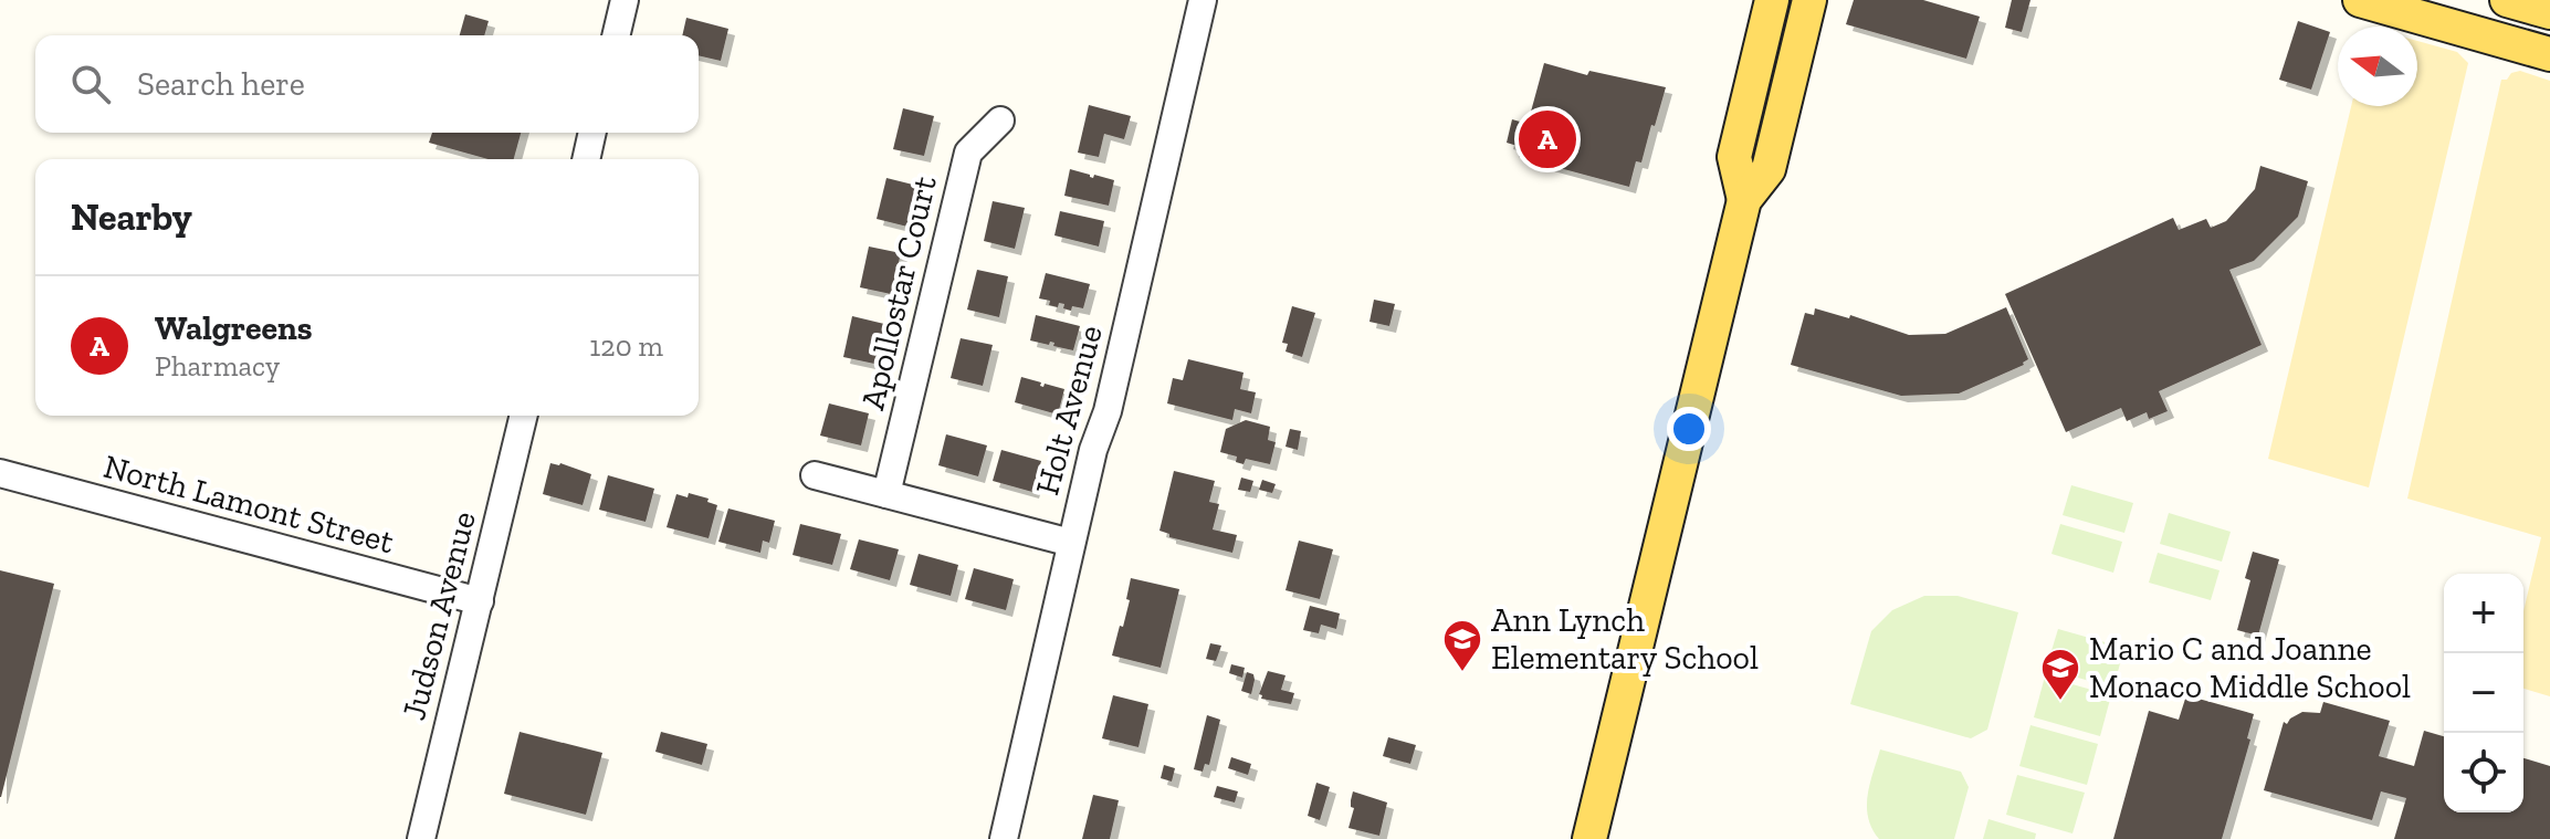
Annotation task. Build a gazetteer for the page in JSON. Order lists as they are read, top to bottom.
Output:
{
  "streets": {
    "street": [
      "Apollostar Court",
      "Holt Avenue",
      "North Lamont Street",
      "Judson Avenue"
    ]
  },
  "crossings": [
    ["North Lamont Street", "Judson Avenue"]
  ],
  "places": {
    "school or university": ["Ann Lynch Elementary School", "Mario C and Joanne Monaco Middle School"]
  },
  "north": "left",
  "page": {
    "search": "Search here",
    "pins": "A",
    "heading": "Nearby",
    "list": [
      {
        "mark": "A",
        "name": "Walgreens",
        "note": "Pharmacy",
        "value": "120 m"
      }
    ],
    "map_buttons": ["+", "−"]
  }
}
